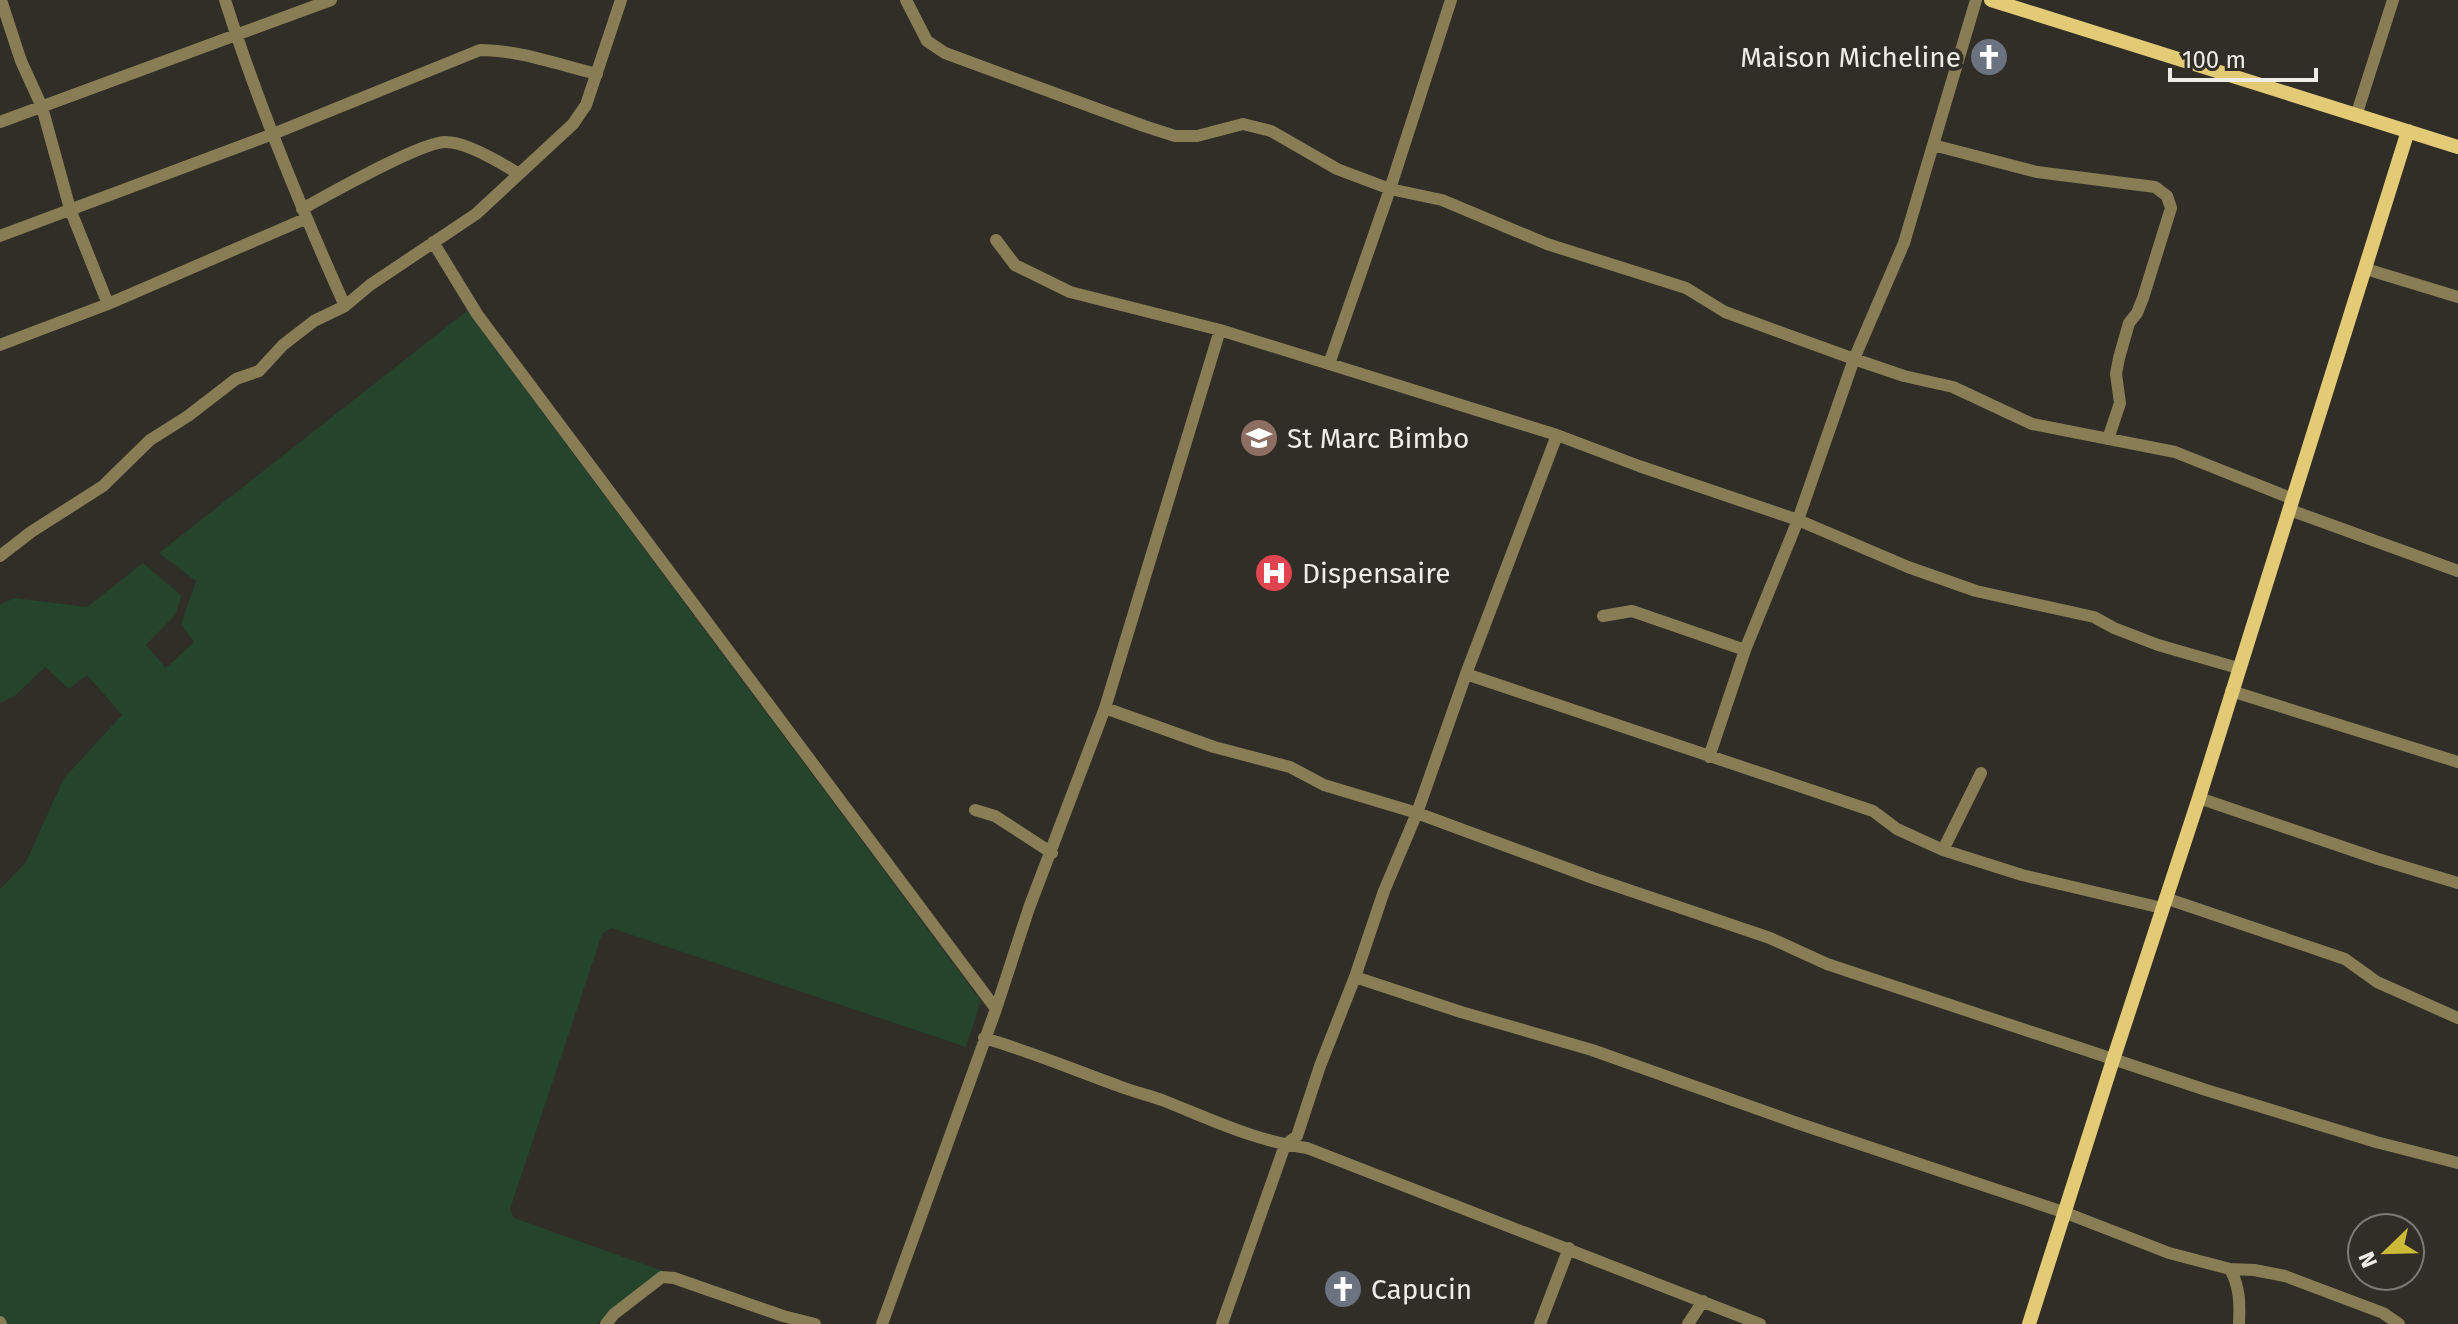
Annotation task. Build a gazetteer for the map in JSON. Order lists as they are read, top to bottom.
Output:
{
  "places": {
    "church": ["Maison Micheline", "Capucin"],
    "school or university": ["St Marc Bimbo"],
    "hospital": ["Dispensaire"]
  },
  "scale_bar": "100 m",
  "north": "bottom left"
}
